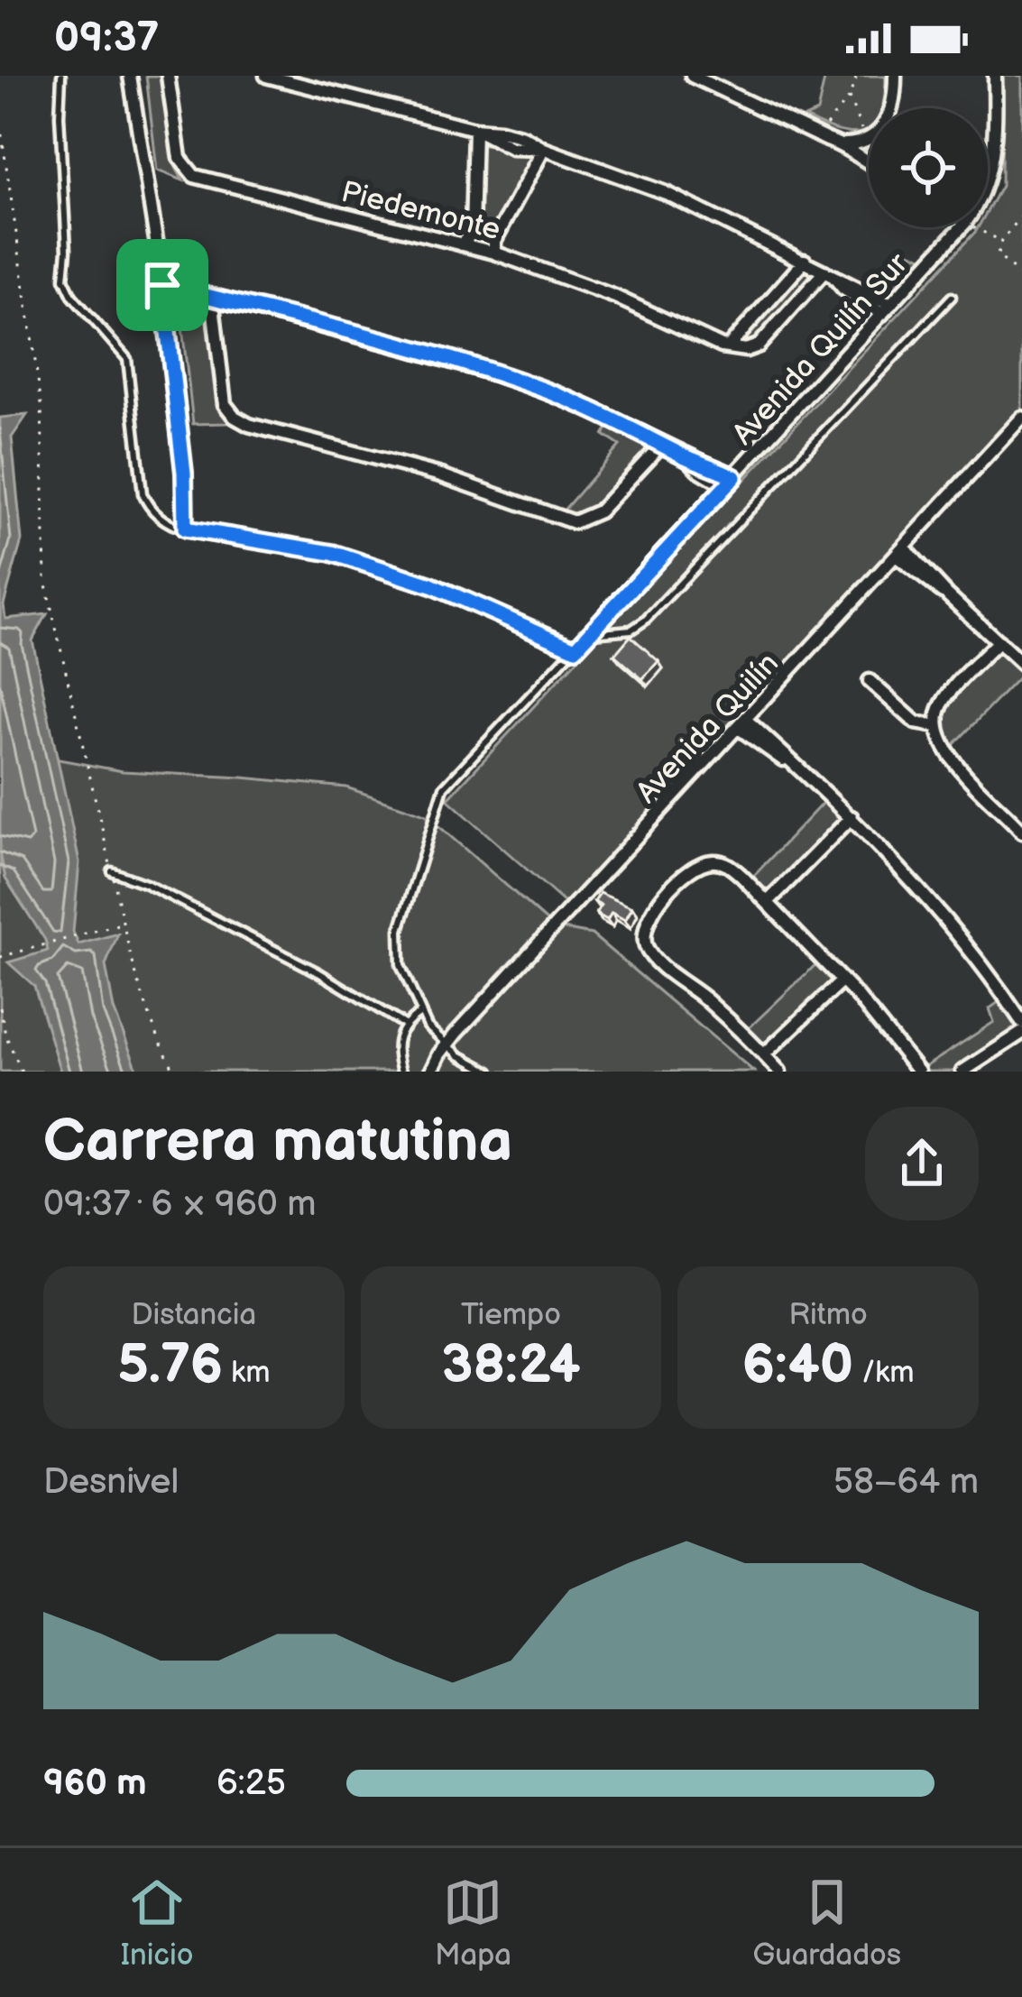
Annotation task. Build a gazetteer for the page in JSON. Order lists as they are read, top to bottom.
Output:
{
  "streets": {
    "street": ["Piedemonte", "Avenida Quilín Sur", "Avenida Quilín"]
  },
  "page": {
    "status": "09:37",
    "heading": ["Carrera matutina", "09:37 · 6 × 960 m"],
    "stats": [
      ["Distancia", "5.76 km"],
      ["Tiempo", "38:24"],
      ["Ritmo", "6:40 /km"]
    ],
    "chart": ["Desnivel", "58–64 m"],
    "list": [
      {
        "name": "960 m",
        "note": "6:25"
      }
    ],
    "tabs": ["Inicio", "Mapa", "Guardados"]
  }
}
